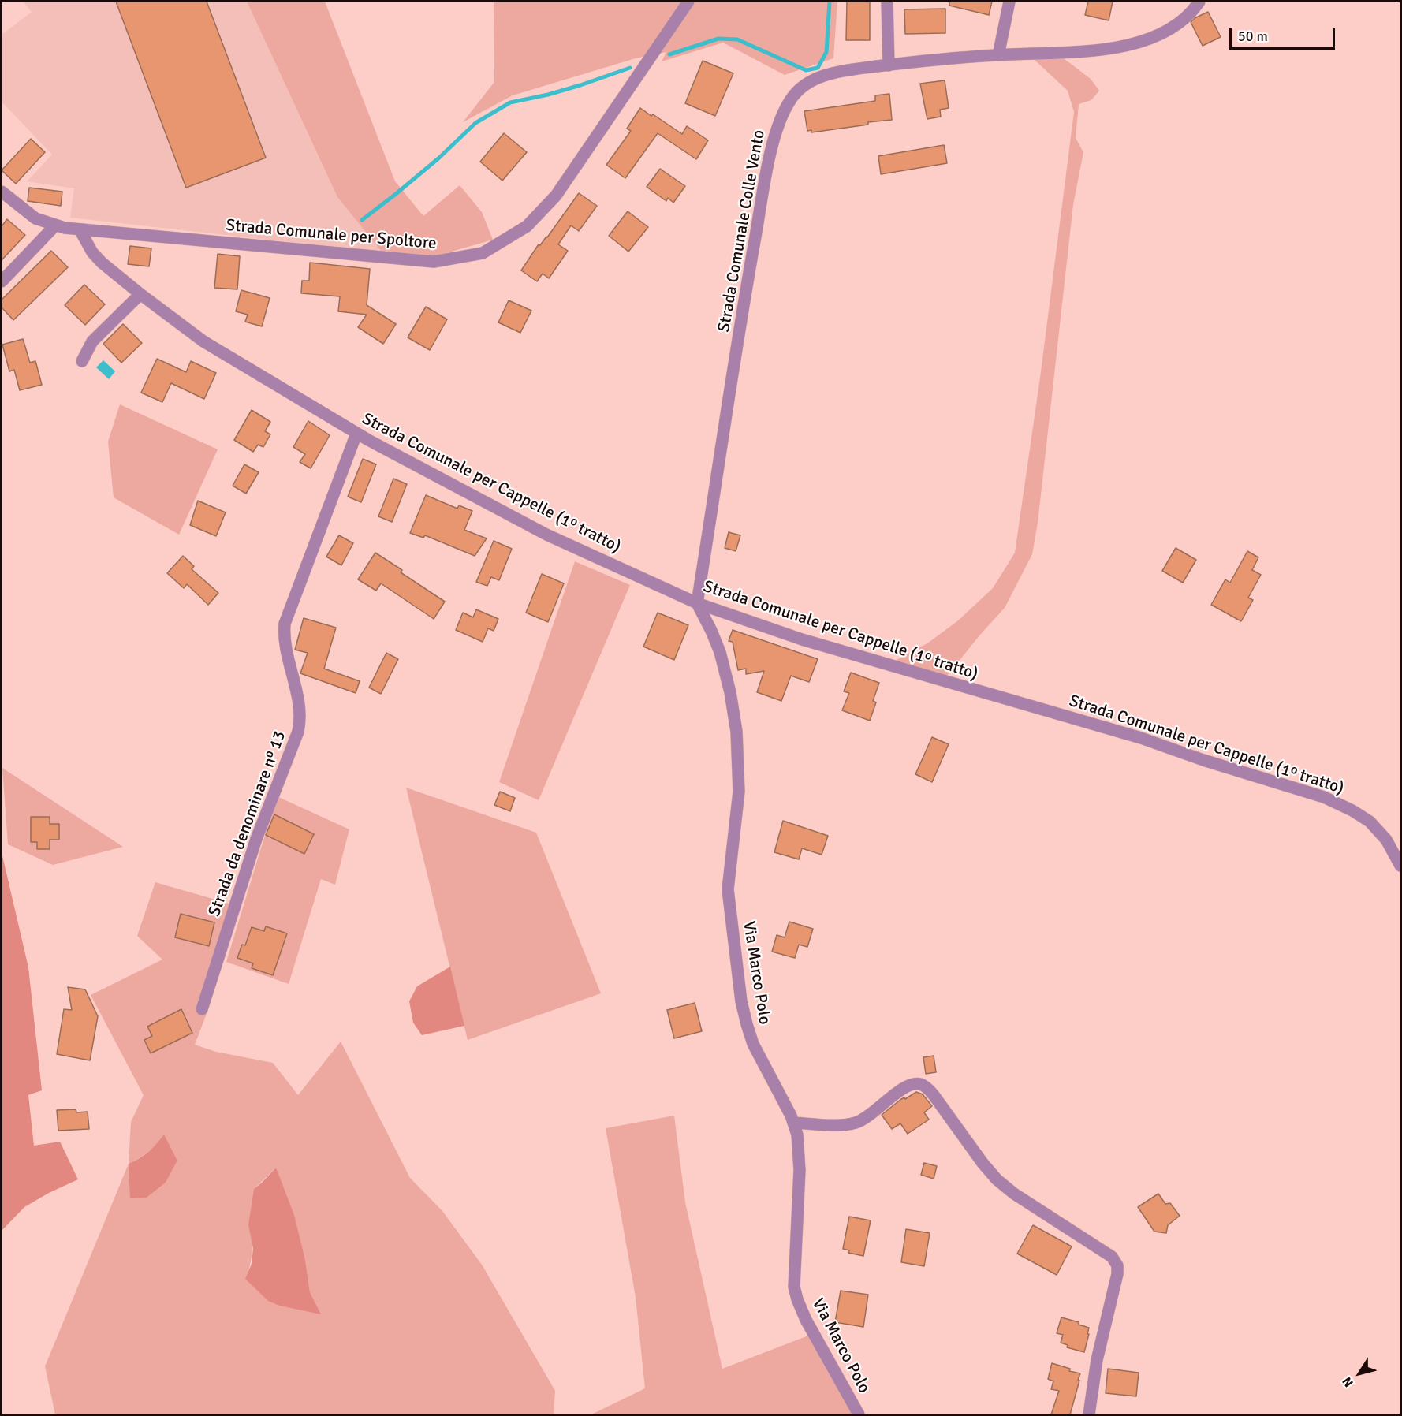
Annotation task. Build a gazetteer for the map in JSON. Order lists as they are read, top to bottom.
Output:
{
  "streets": {
    "street": [
      "Strada Comunale Colle Vento",
      "Strada Comunale per Spoltore",
      "Strada Comunale per Cappelle (1º tratto)",
      "Strada da denominare nº 13",
      "Via Marco Polo"
    ]
  },
  "crossings": [
    ["Strada Comunale Colle Vento", "Strada Comunale per Cappelle (1º tratto)"],
    ["Strada Comunale Colle Vento", "Via Marco Polo"],
    ["Strada Comunale per Spoltore", "Strada Comunale per Cappelle (1º tratto)"],
    ["Strada Comunale per Cappelle (1º tratto)", "Strada da denominare nº 13"],
    ["Strada Comunale per Cappelle (1º tratto)", "Via Marco Polo"]
  ],
  "scale_bar": "50 m",
  "north": "bottom left"
}
